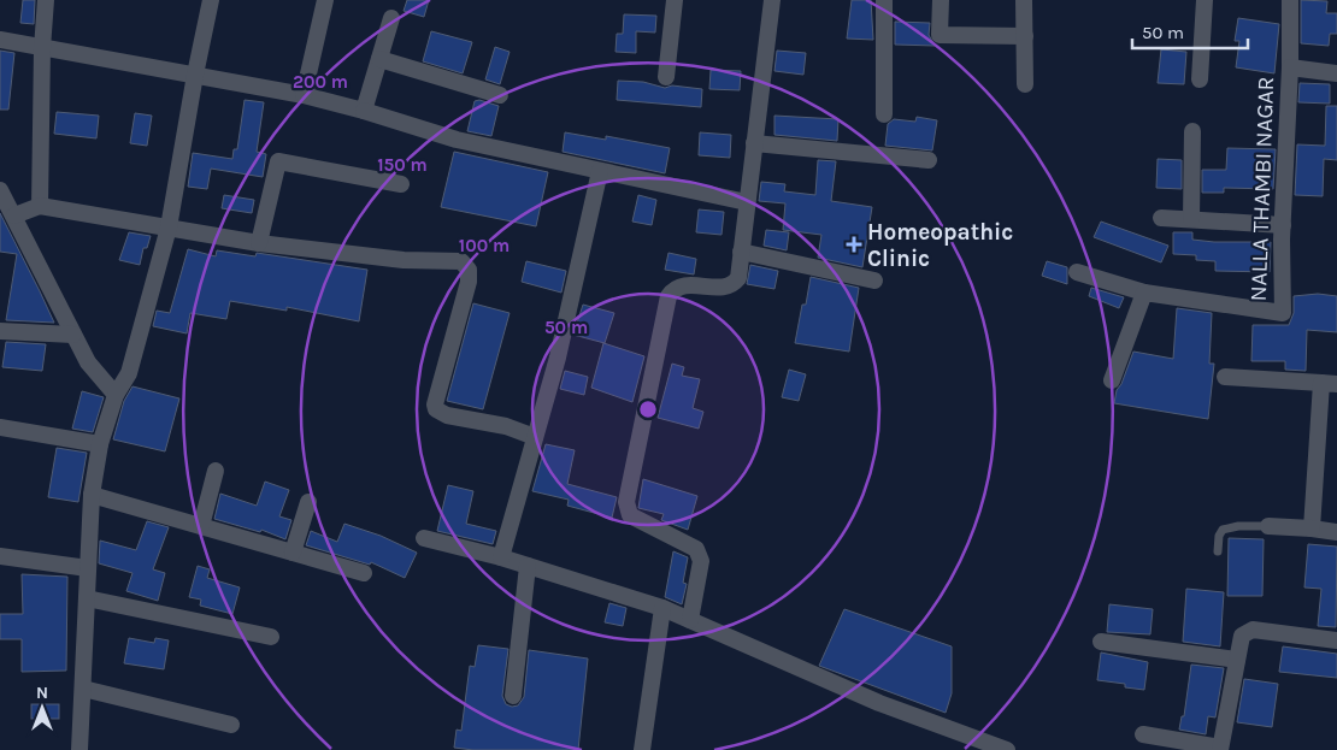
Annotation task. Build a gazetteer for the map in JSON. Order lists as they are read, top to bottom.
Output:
{
  "streets": {
    "street": ["NALLA THAMBI NAGAR"]
  },
  "places": {
    "health": ["Homeopathic Clinic"]
  },
  "scale_bar": "50 m",
  "north": "top",
  "rings": [
    "200 m",
    "150 m",
    "100 m",
    "50 m"
  ]
}
